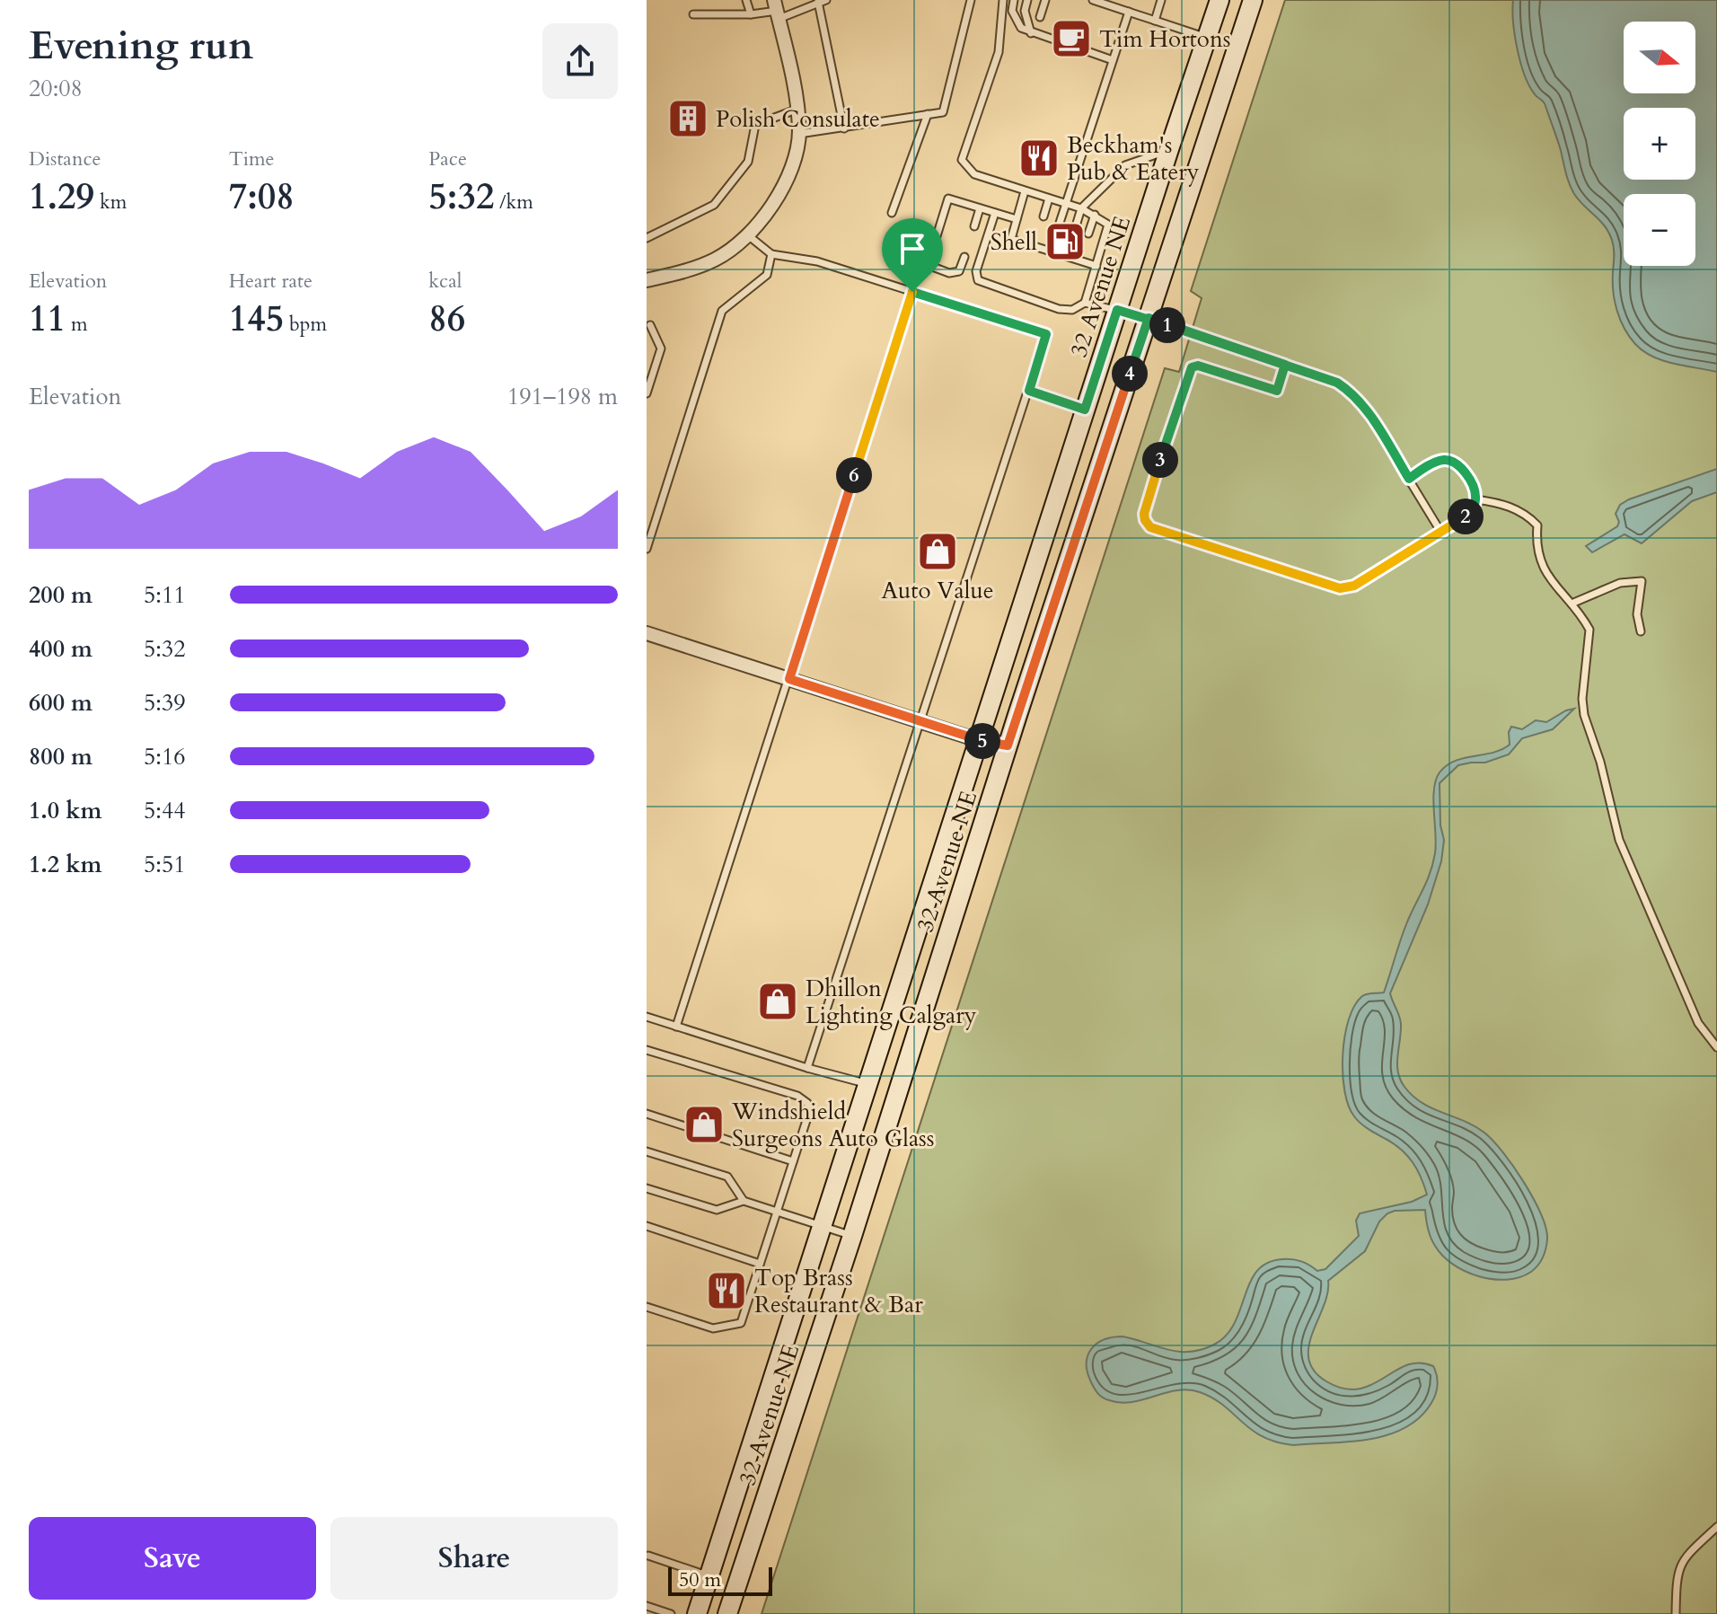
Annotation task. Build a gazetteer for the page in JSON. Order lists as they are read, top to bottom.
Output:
{
  "streets": {
    "main road": ["32 Avenue NE"]
  },
  "places": {
    "cafe": ["Tim Hortons"],
    "building": ["Polish Consulate"],
    "restaurant": ["Beckham's Pub & Eatery", "Top Brass Restaurant & Bar"],
    "fuel station": ["Shell"],
    "shop": ["Auto Value", "Dhillon Lighting Calgary", "Windshield Surgeons Auto Glass"]
  },
  "scale_bar": "50 m",
  "north": "right",
  "page": {
    "heading": ["Evening run", "20:08"],
    "map_buttons": ["+", "−"],
    "stats": [
      ["Distance", "1.29 km"],
      ["Time", "7:08"],
      ["Pace", "5:32 /km"],
      ["Elevation", "11 m"],
      ["Heart rate", "145 bpm"],
      ["kcal", "86"]
    ],
    "pins": [
      "1",
      "4",
      "3",
      "6",
      "2",
      "5"
    ],
    "chart": ["Elevation", "191–198 m"],
    "list": [
      {
        "name": "200 m",
        "note": "5:11"
      },
      {
        "name": "400 m",
        "note": "5:32"
      },
      {
        "name": "600 m",
        "note": "5:39"
      },
      {
        "name": "800 m",
        "note": "5:16"
      },
      {
        "name": "1.0 km",
        "note": "5:44"
      },
      {
        "name": "1.2 km",
        "note": "5:51"
      }
    ],
    "buttons": ["Save", "Share"],
    "scale": "50 m"
  }
}
